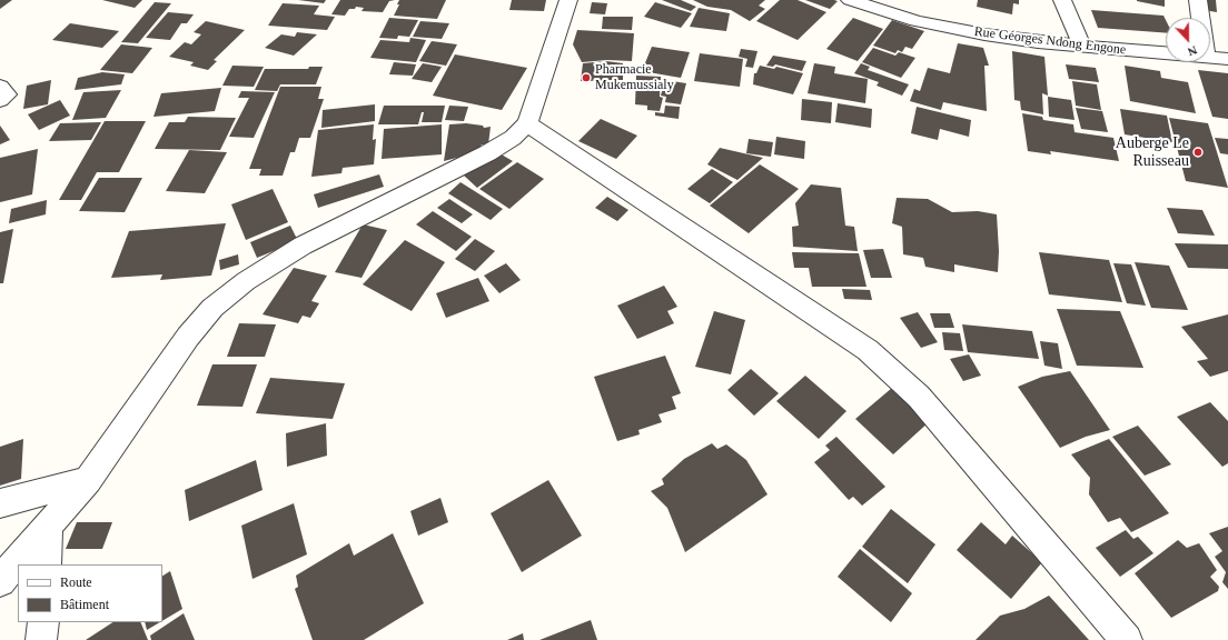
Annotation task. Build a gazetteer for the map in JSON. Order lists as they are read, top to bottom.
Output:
{
  "streets": {
    "street": ["Rue Géorges Ndong Engone"]
  },
  "places": ["Pharmacie Mukemussialy", "Auberge Le Ruisseau"],
  "legend": ["Route", "Bâtiment"],
  "north": "bottom"
}
